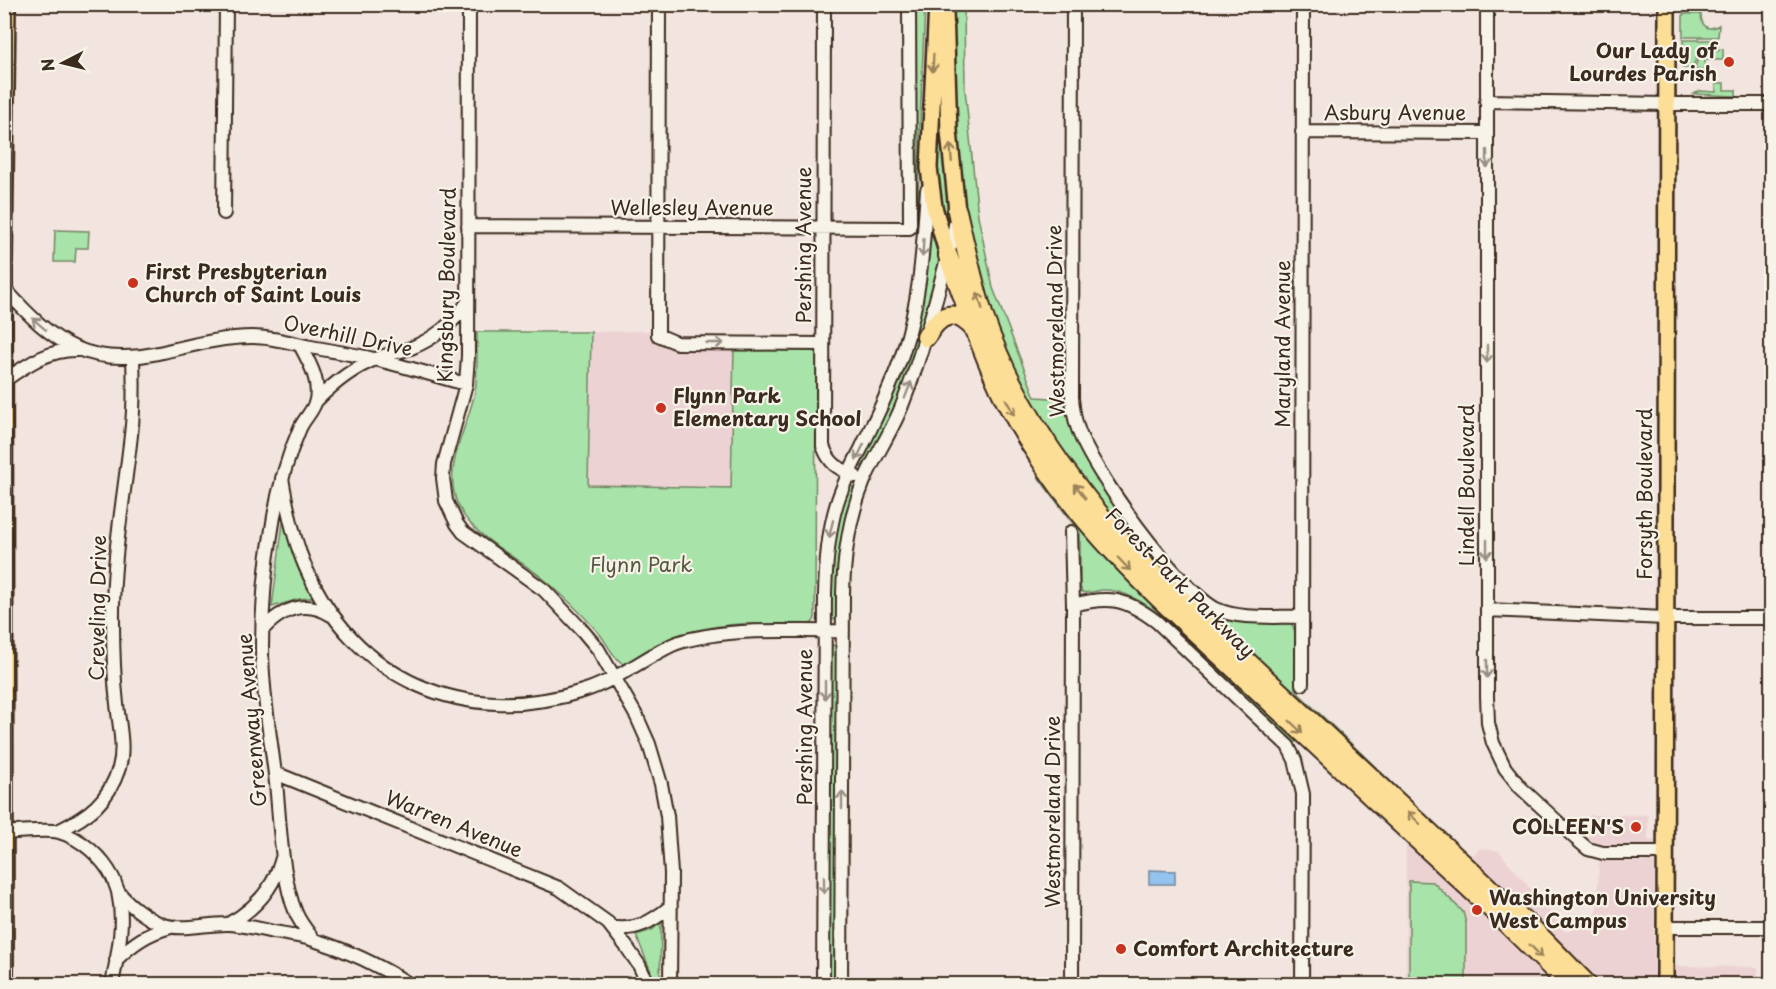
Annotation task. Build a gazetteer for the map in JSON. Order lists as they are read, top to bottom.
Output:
{
  "streets": {
    "highway": ["Forest Park Parkway"],
    "main road": ["Forsyth Boulevard"],
    "street": [
      "Asbury Avenue",
      "Wellesley Avenue",
      "Pershing Avenue",
      "Kingsbury Boulevard",
      "Westmoreland Drive",
      "Overhill Drive",
      "Maryland Avenue",
      "Lindell Boulevard",
      "Creveling Drive",
      "Greenway Avenue",
      "Warren Avenue"
    ]
  },
  "crossings": [
    ["Asbury Avenue", "Maryland Avenue"],
    ["Asbury Avenue", "Lindell Boulevard"],
    ["Asbury Avenue", "Forsyth Boulevard"],
    ["Wellesley Avenue", "Pershing Avenue"],
    ["Wellesley Avenue", "Kingsbury Boulevard"],
    ["Pershing Avenue", "Forest Park Parkway"],
    ["Kingsbury Boulevard", "Overhill Drive"],
    ["Kingsbury Boulevard", "Greenway Avenue"],
    ["Westmoreland Drive", "Maryland Avenue"],
    ["Overhill Drive", "Creveling Drive"],
    ["Overhill Drive", "Greenway Avenue"],
    ["Lindell Boulevard", "Forsyth Boulevard"],
    ["Greenway Avenue", "Warren Avenue"]
  ],
  "one_way": ["Lindell Boulevard"],
  "parks": ["Flynn Park"],
  "places": [
    "Our Lady of Lourdes Parish",
    "First Presbyterian Church of Saint Louis",
    "Flynn Park Elementary School",
    "COLLEEN'S",
    "Washington University West Campus",
    "Comfort Architecture"
  ],
  "north": "left"
}
